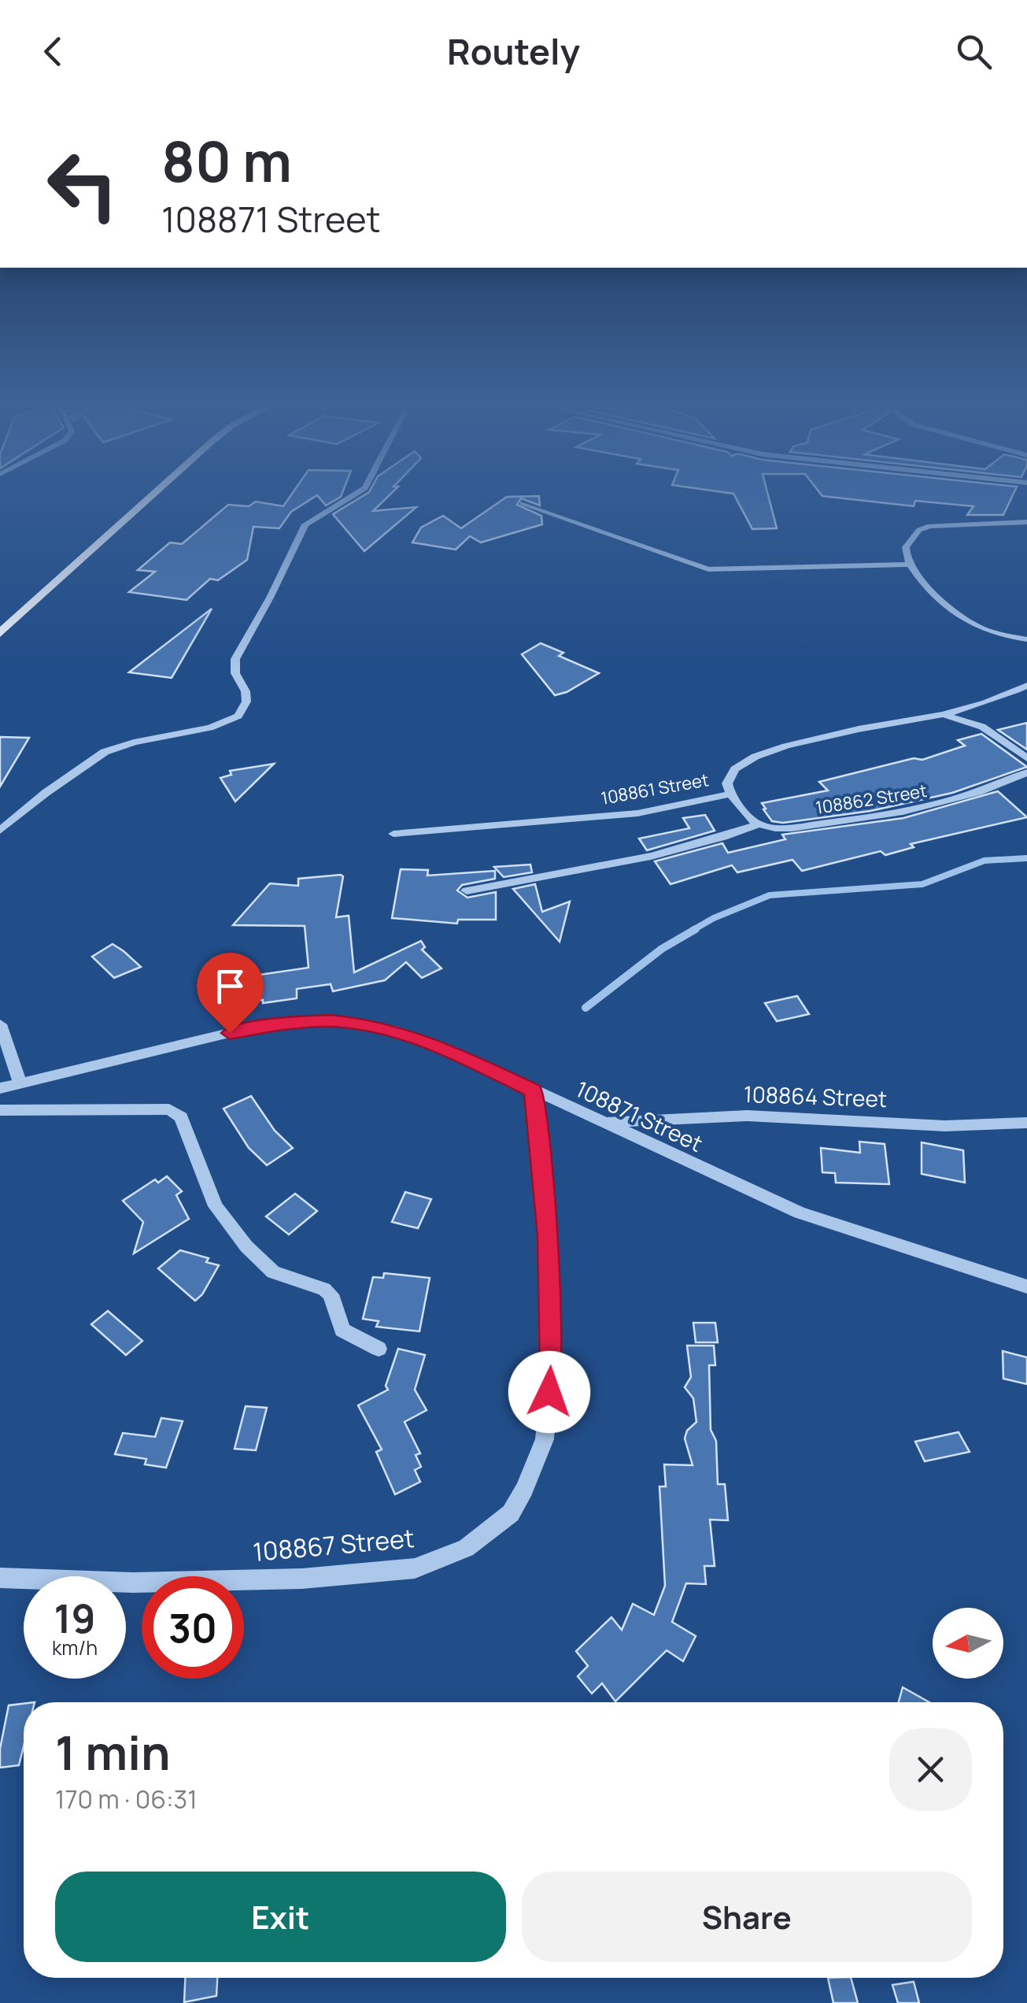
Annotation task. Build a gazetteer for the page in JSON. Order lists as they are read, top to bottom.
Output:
{
  "streets": {
    "street": [
      "108861 Street",
      "108862 Street",
      "108864 Street",
      "108871 Street",
      "108867 Street"
    ]
  },
  "crossings": [
    ["108864 Street", "108871 Street"],
    ["108871 Street", "108867 Street"]
  ],
  "north": "left",
  "page": {
    "header": "Routely",
    "turn": ["80 m", "108871 Street"],
    "speed": "19 km/h",
    "limit": "30",
    "heading": ["1 min", "170 m · 06:31"],
    "buttons": ["Exit", "Share"]
  }
}
